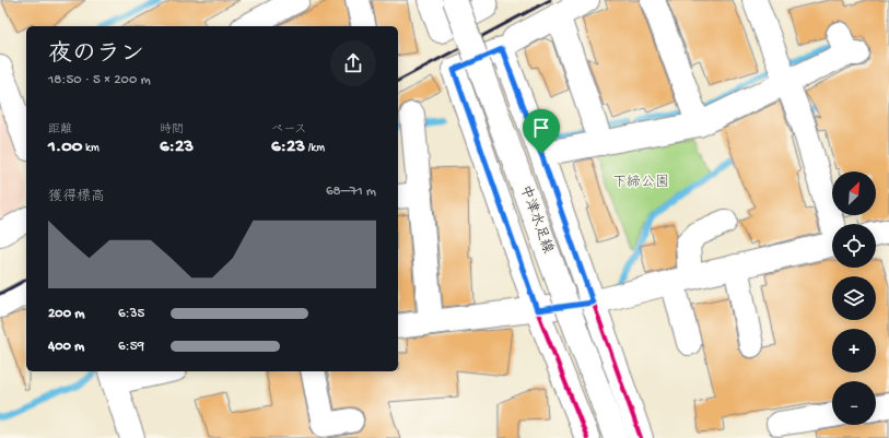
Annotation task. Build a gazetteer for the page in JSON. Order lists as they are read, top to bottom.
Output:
{
  "streets": {
    "street": ["中津水足線"]
  },
  "parks": ["下締公園"],
  "north": "top right",
  "page": {
    "heading": ["夜のラン", "18:50 · 5 × 200 m"],
    "stats": [
      ["距離", "1.00 km"],
      ["時間", "6:23"],
      ["ペース", "6:23 /km"]
    ],
    "map_buttons": ["+", "−"],
    "chart": ["獲得標高", "68–71 m"],
    "list": [
      {
        "name": "200 m",
        "note": "6:35"
      },
      {
        "name": "400 m",
        "note": "6:59"
      }
    ]
  }
}
